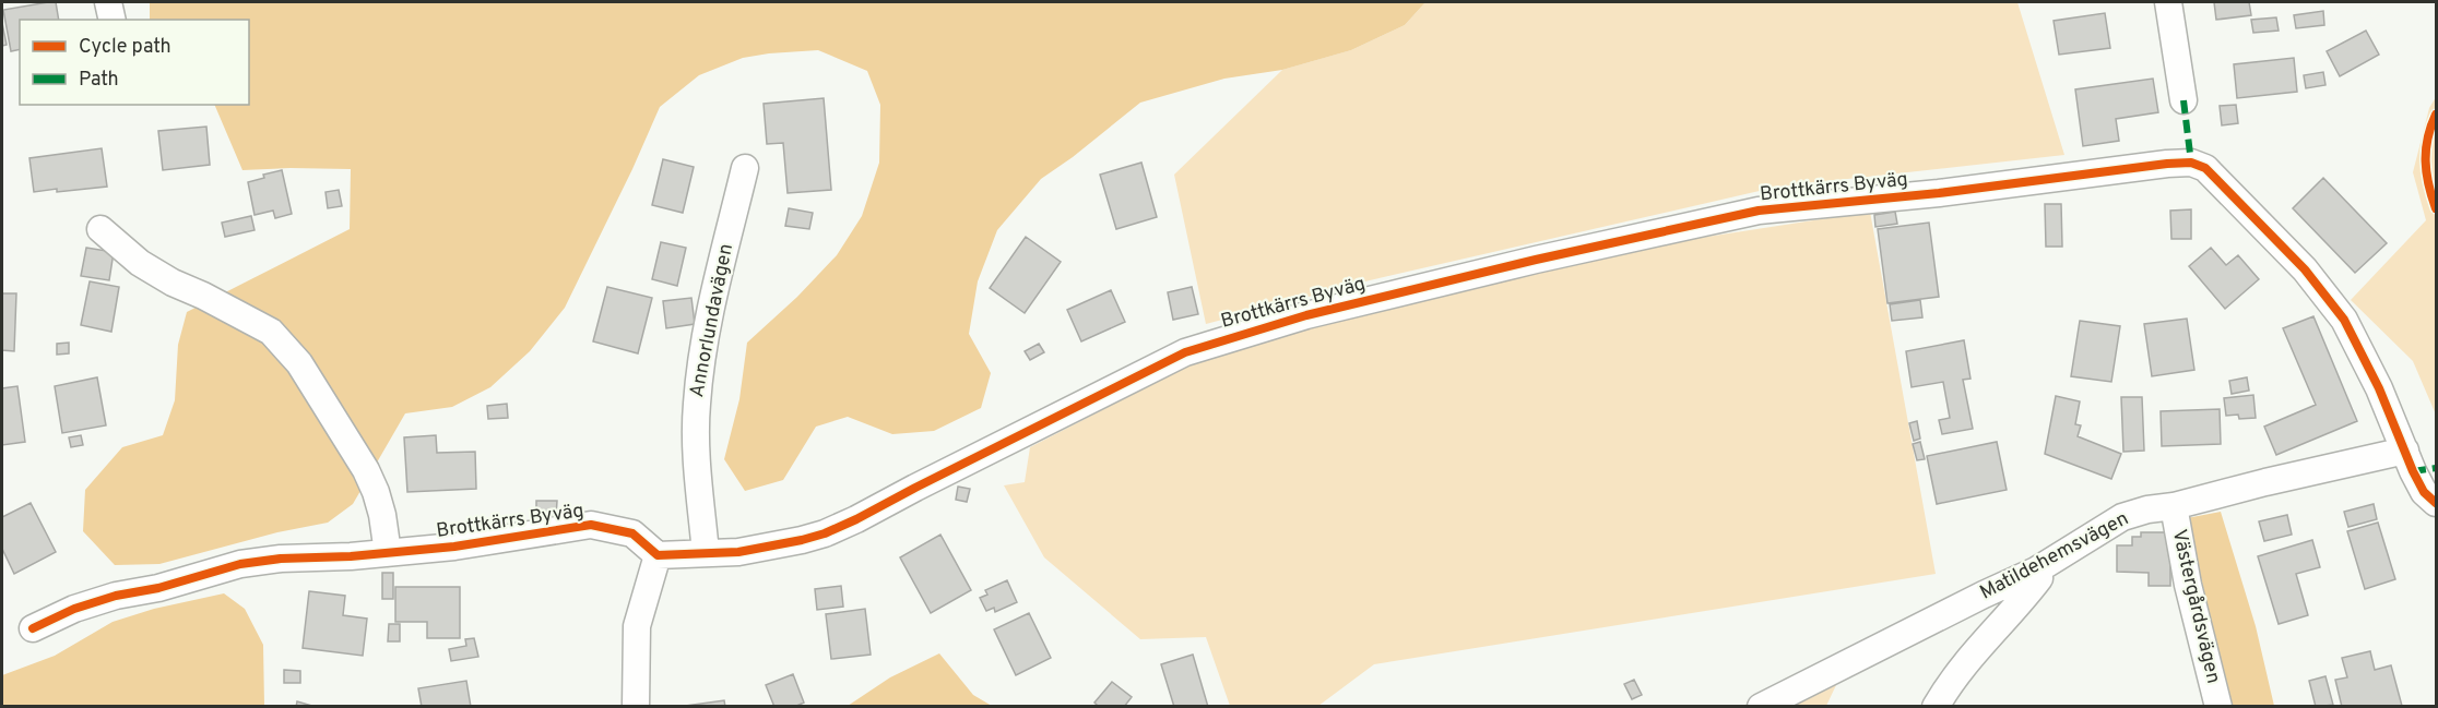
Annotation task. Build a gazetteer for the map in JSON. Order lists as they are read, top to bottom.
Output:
{
  "streets": {
    "street": [
      "Brottkärrs Byväg",
      "Annorlundavägen",
      "Matildehemsvägen",
      "Västergårdsvägen"
    ]
  },
  "crossings": [
    ["Brottkärrs Byväg", "Annorlundavägen"],
    ["Brottkärrs Byväg", "Matildehemsvägen"],
    ["Matildehemsvägen", "Västergårdsvägen"]
  ],
  "legend": ["Cycle path", "Path"]
}
